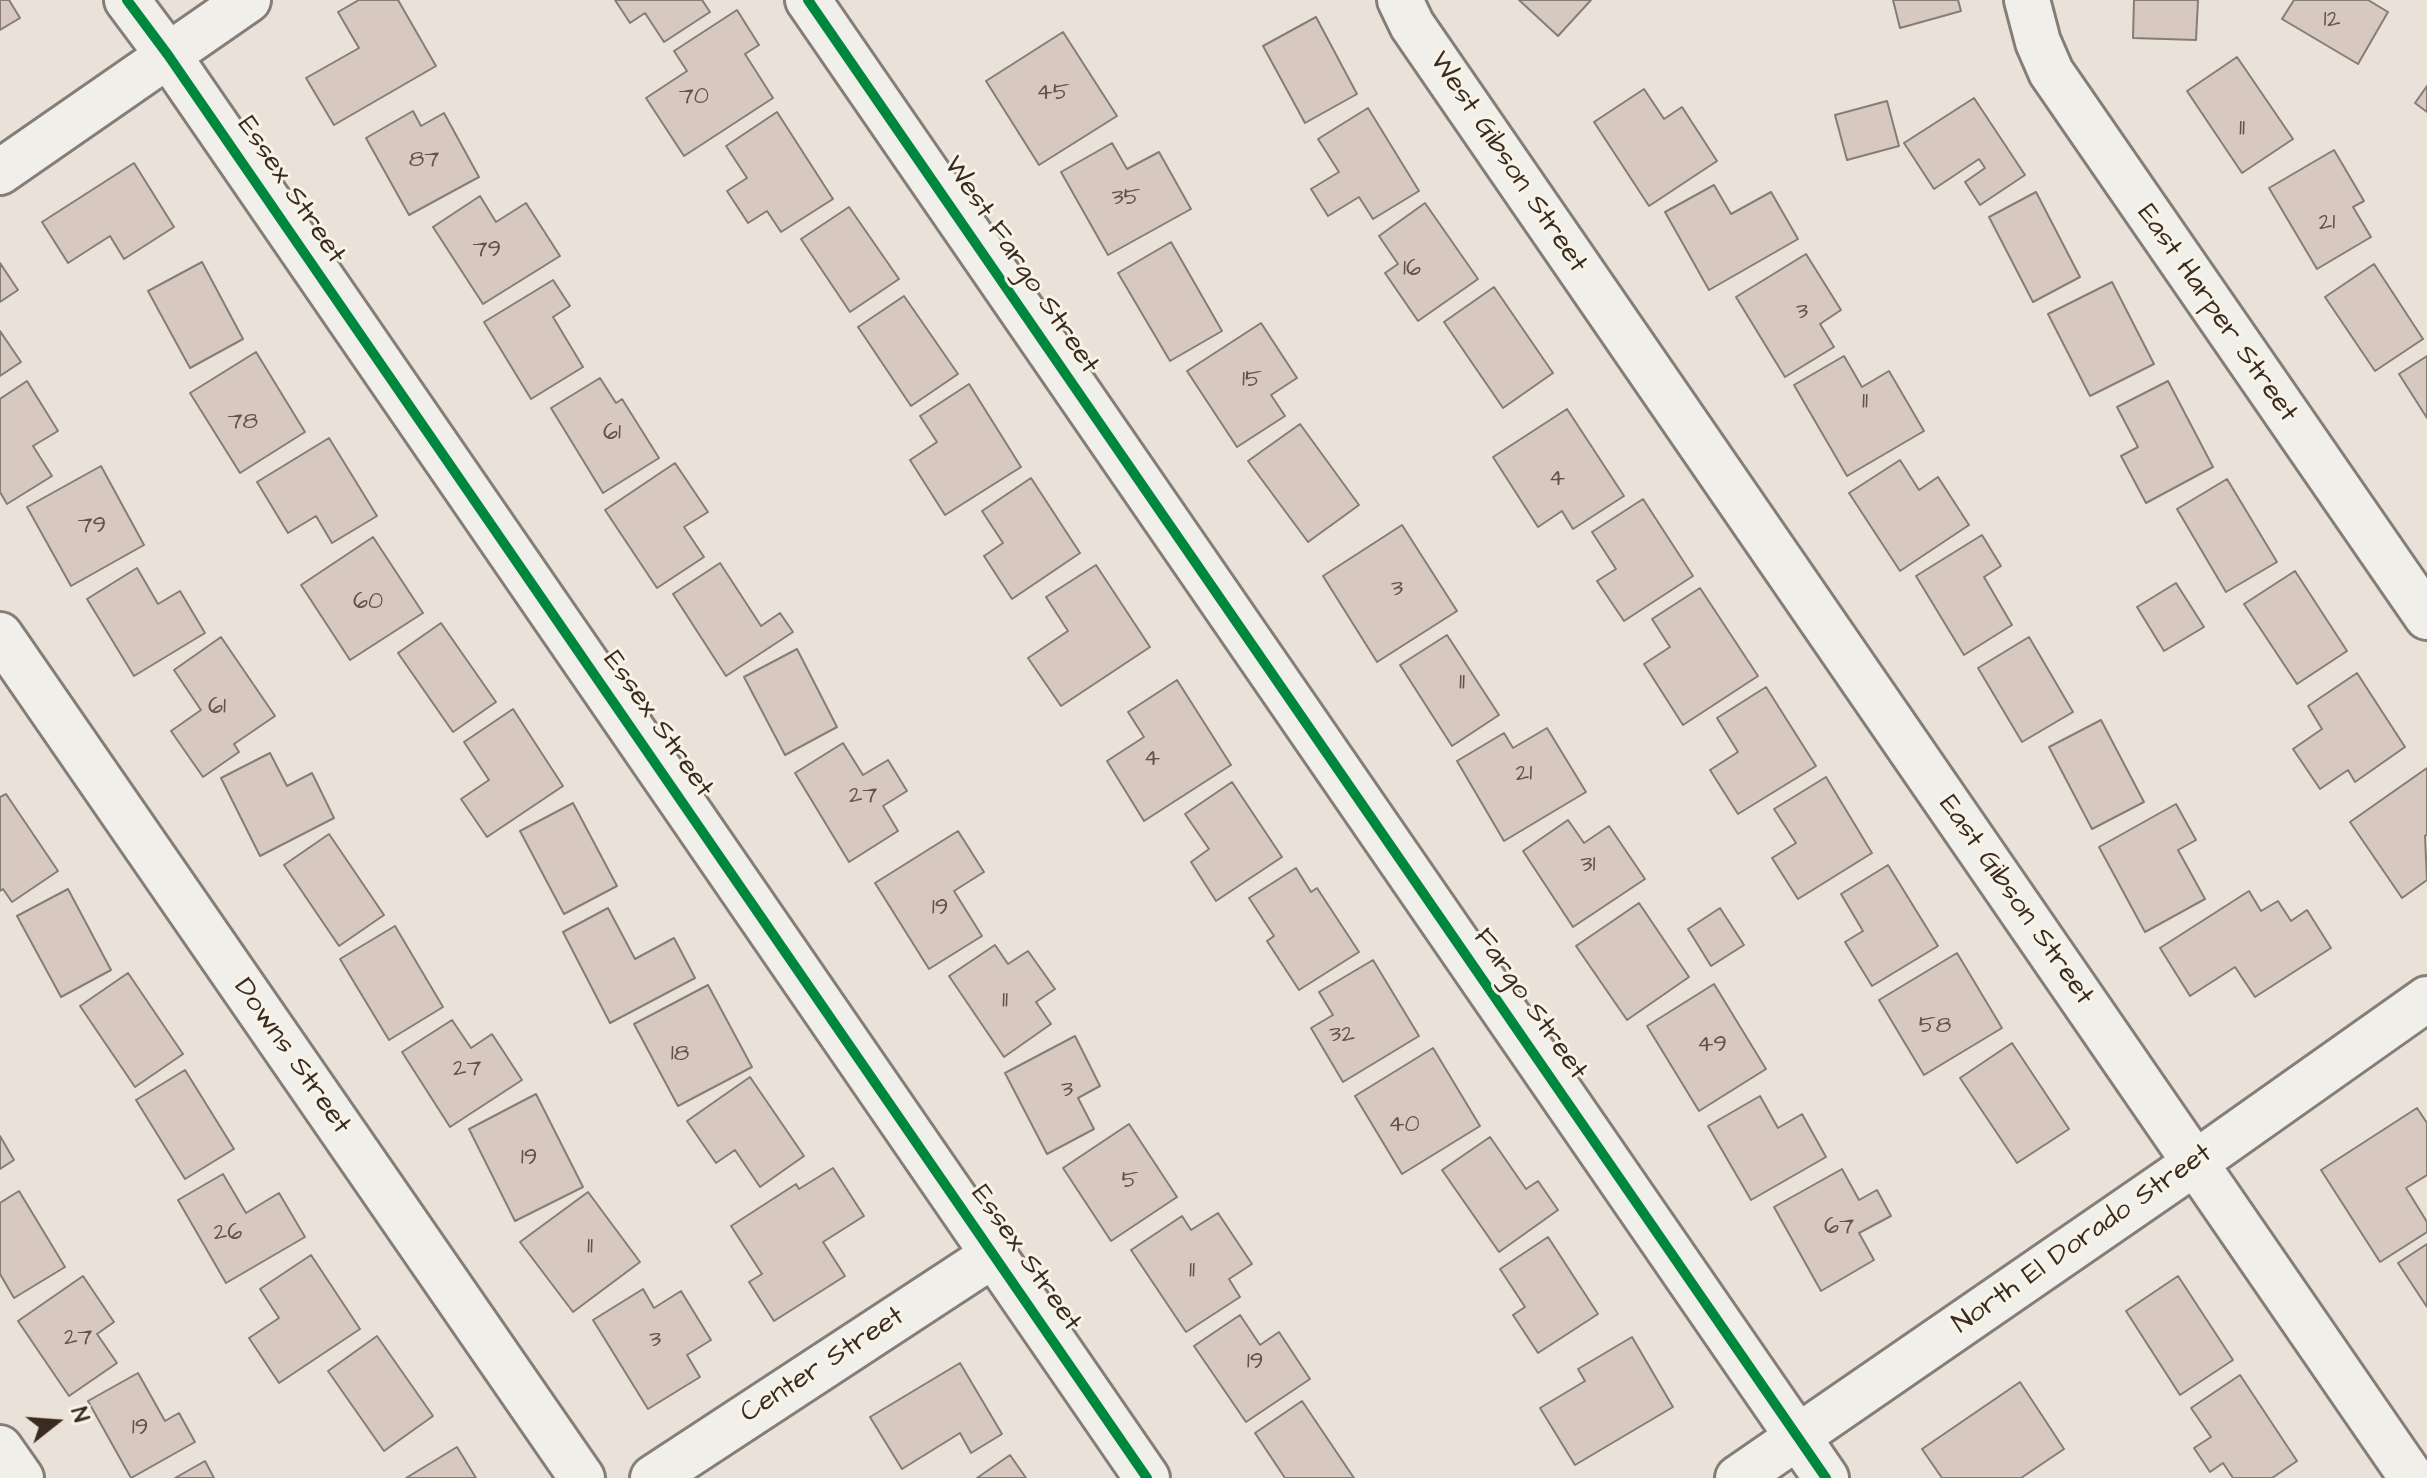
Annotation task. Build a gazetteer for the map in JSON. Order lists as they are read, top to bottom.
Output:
{
  "streets": {
    "street": [
      "West Gibson Street",
      "Essex Street",
      "West Fargo Street",
      "East Harper Street",
      "East Gibson Street",
      "Fargo Street",
      "Downs Street",
      "North El Dorado Street",
      "Center Street"
    ]
  },
  "crossings": [
    ["West Gibson Street", "East Gibson Street"],
    ["Essex Street", "Center Street"],
    ["West Fargo Street", "Fargo Street"],
    ["East Gibson Street", "North El Dorado Street"],
    ["Fargo Street", "North El Dorado Street"]
  ],
  "house_numbers": [
    "12",
    "45",
    "70",
    "11",
    "87",
    "35",
    "21",
    "79",
    "16",
    "3",
    "15",
    "11",
    "78",
    "61",
    "4",
    "79",
    "3",
    "60",
    "11",
    "61",
    "4",
    "21",
    "27",
    "31",
    "19",
    "11",
    "58",
    "32",
    "49",
    "18",
    "27",
    "3",
    "40",
    "19",
    "5",
    "67",
    "26",
    "11",
    "11",
    "27",
    "3",
    "19",
    "19"
  ],
  "north": "right"
}
